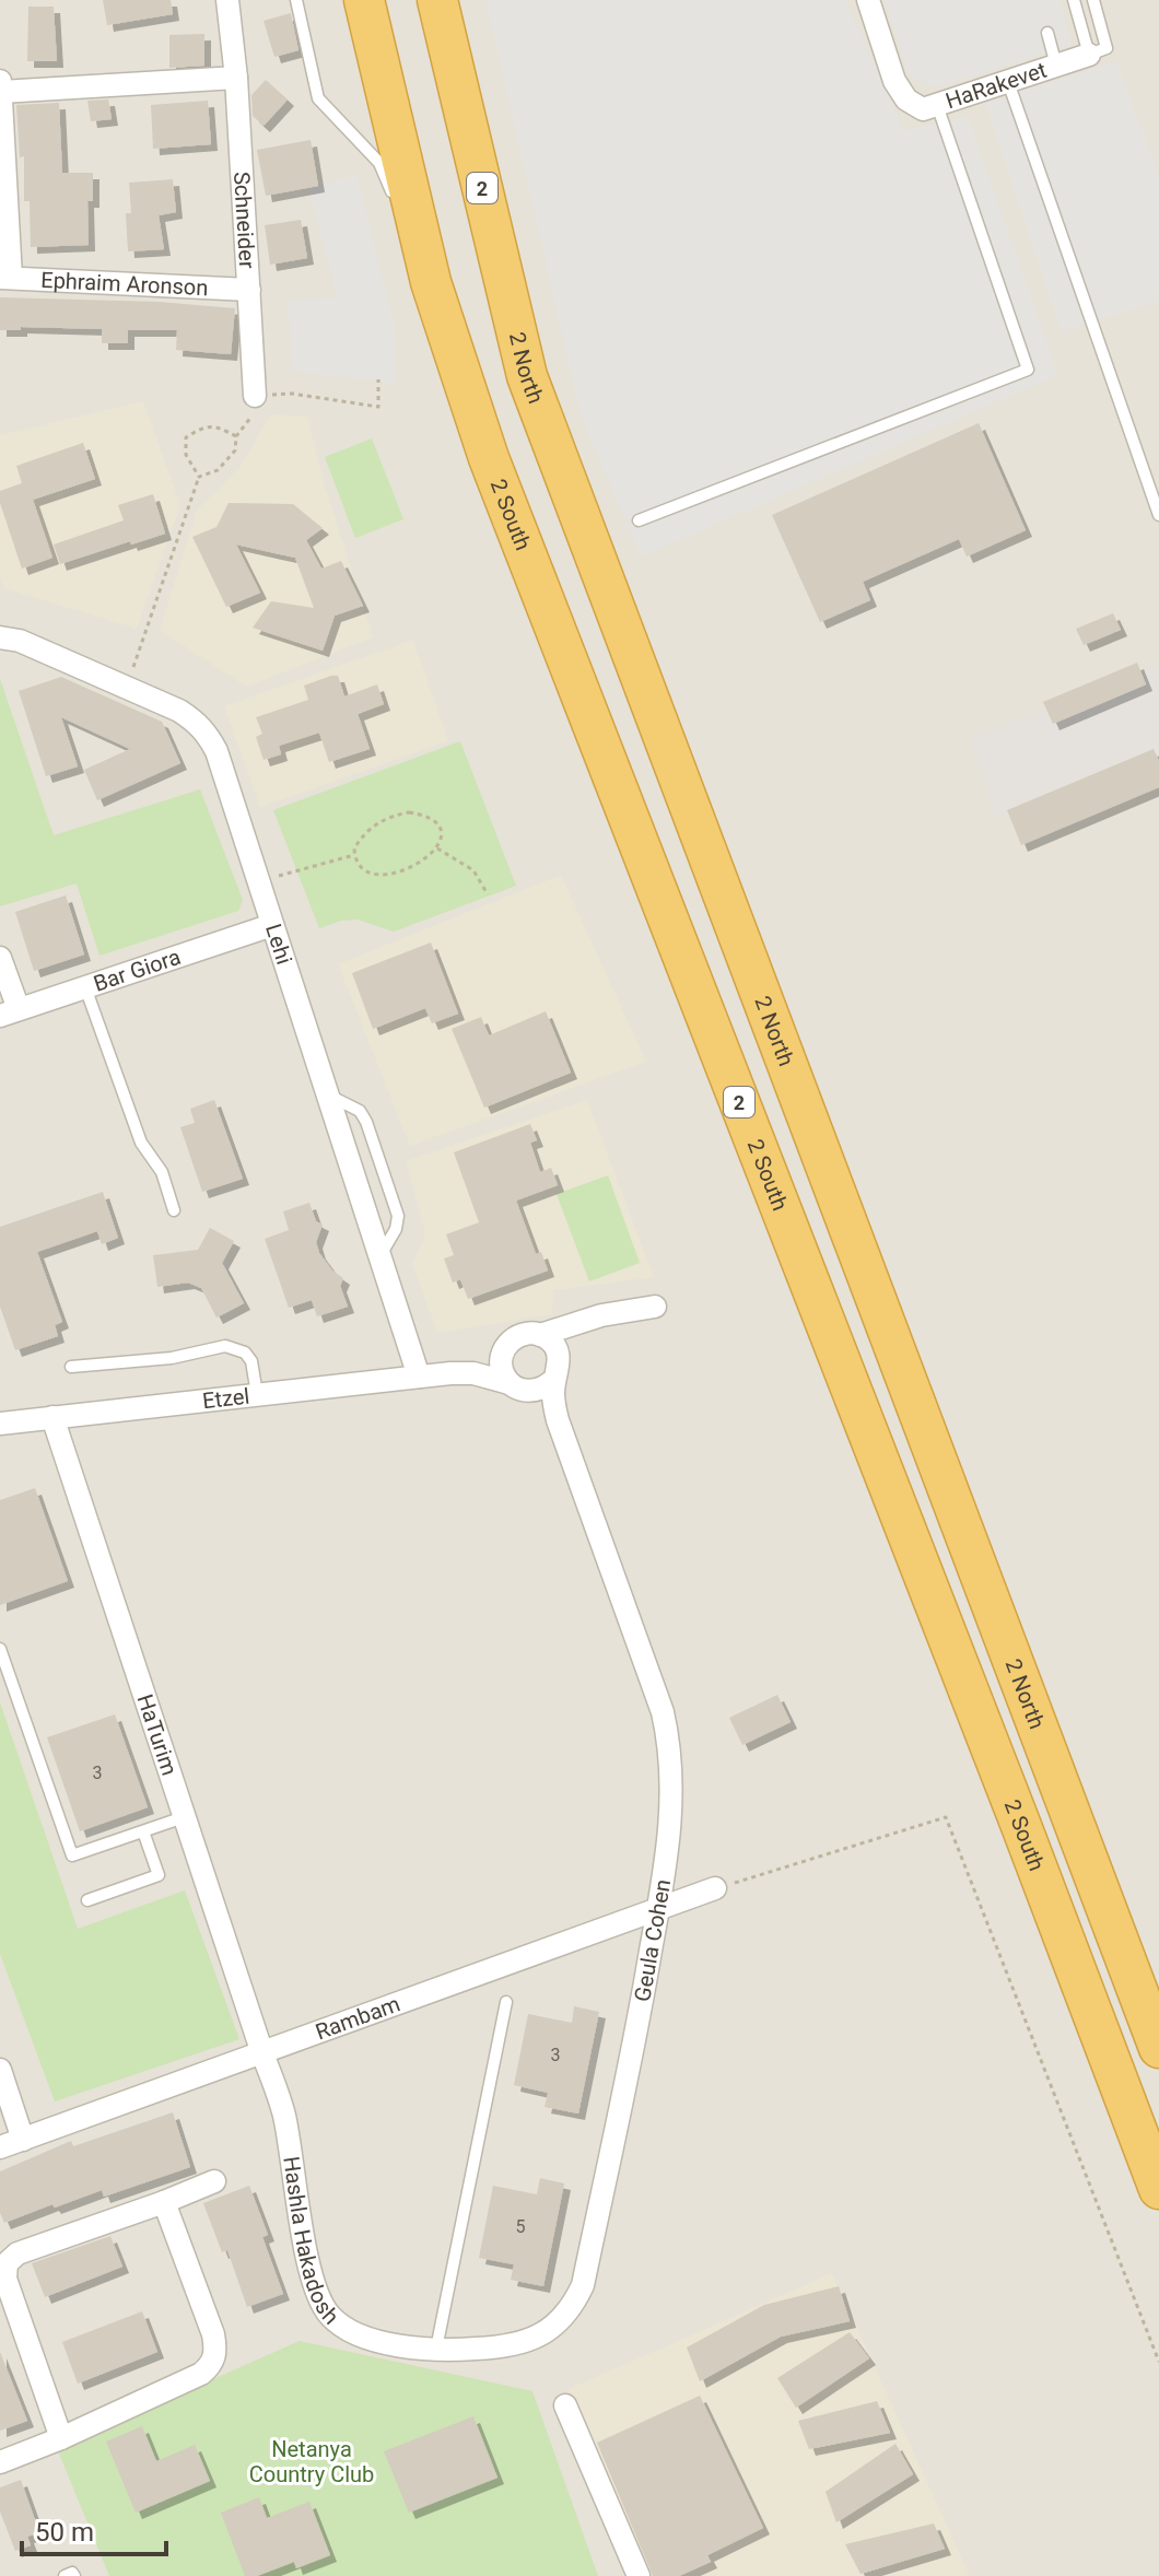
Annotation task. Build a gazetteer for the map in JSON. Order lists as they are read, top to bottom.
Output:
{
  "streets": {
    "highway": ["2", "2 North", "2 South"],
    "street": [
      "HaRakevet",
      "Schneider",
      "Ephraim Aronson",
      "Lehi",
      "Bar Giora",
      "Etzel",
      "HaTurim",
      "Geula Cohen",
      "Rambam",
      "Hashla Hakadosh"
    ]
  },
  "crossings": [
    ["Schneider", "Ephraim Aronson"],
    ["Lehi", "Bar Giora"],
    ["Lehi", "Etzel"],
    ["Etzel", "HaTurim"],
    ["Etzel", "Geula Cohen"],
    ["HaTurim", "Rambam"],
    ["HaTurim", "Hashla Hakadosh"],
    ["Geula Cohen", "Rambam"],
    ["Geula Cohen", "Hashla Hakadosh"],
    ["Rambam", "Hashla Hakadosh"]
  ],
  "parks": ["Netanya Country Club"],
  "house_numbers": ["3", "3", "5"],
  "scale_bar": "50 m"
}
